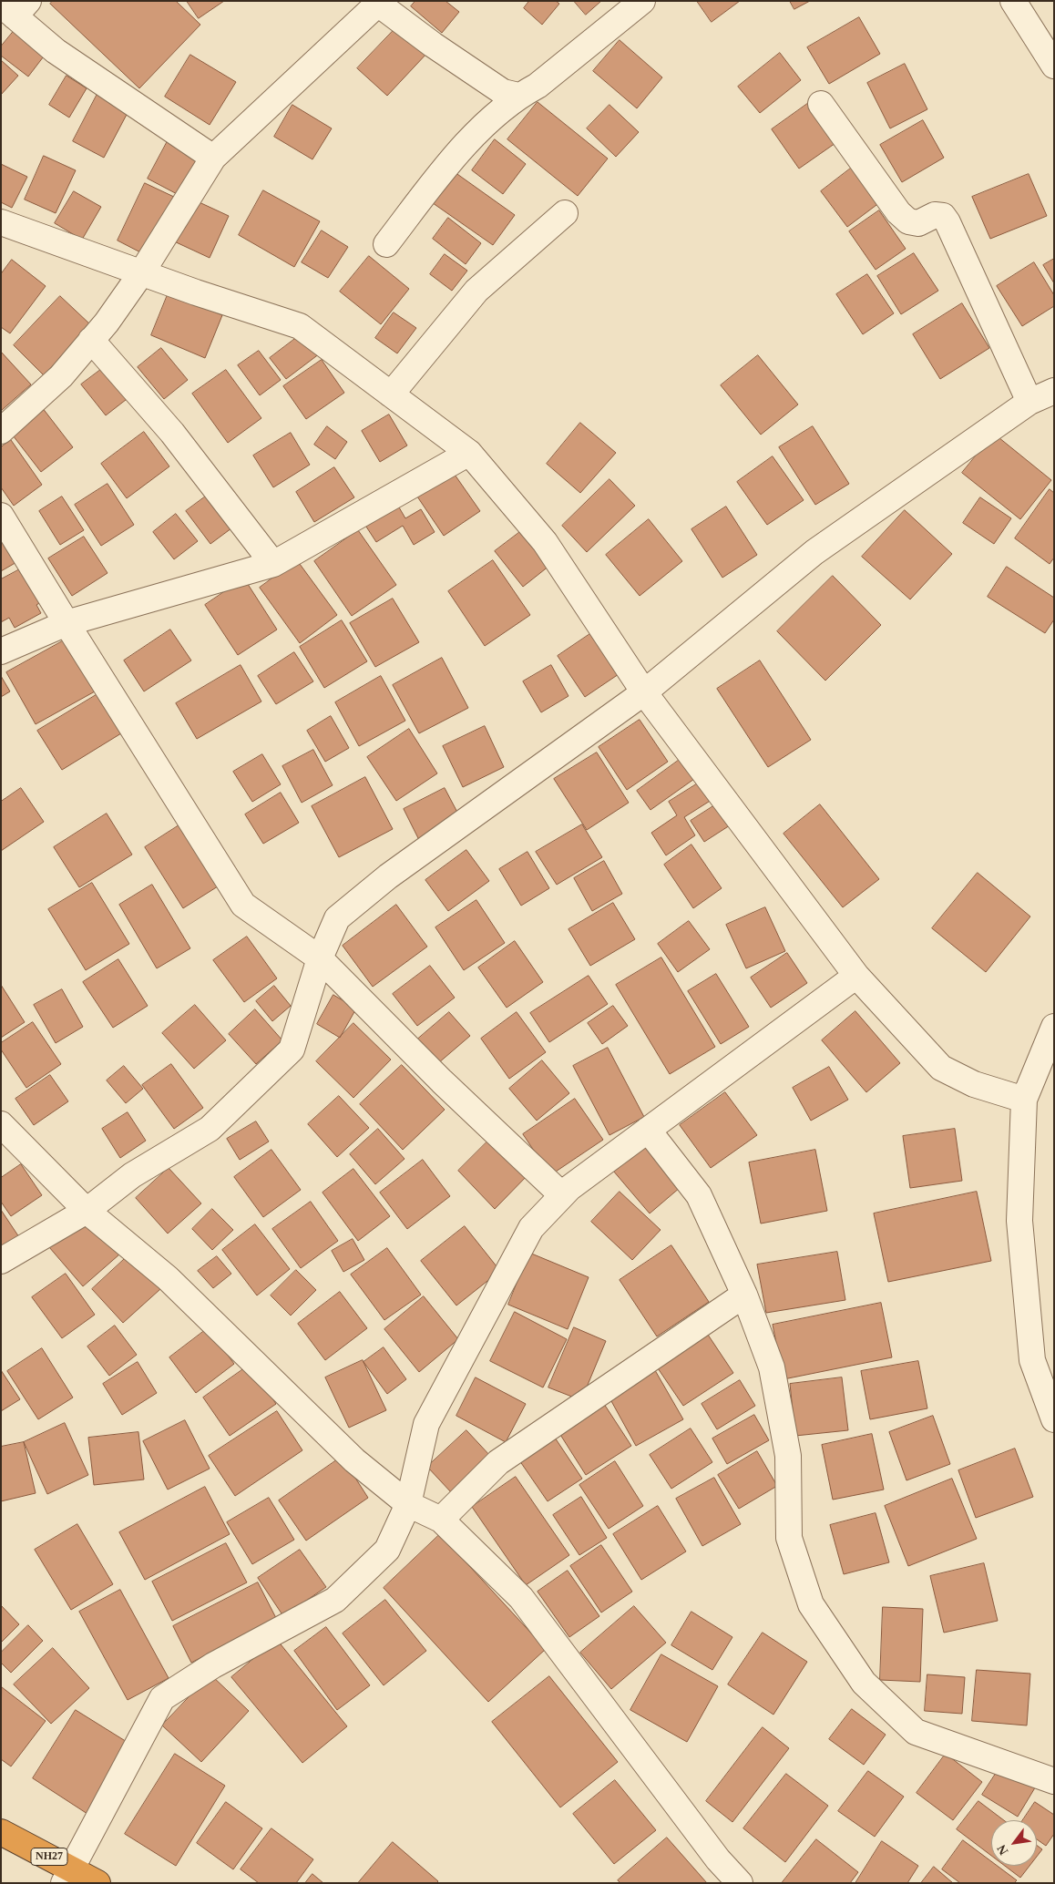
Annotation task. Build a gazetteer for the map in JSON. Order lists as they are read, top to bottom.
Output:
{
  "streets": {
    "highway": ["NH27"]
  },
  "north": "bottom left"
}
